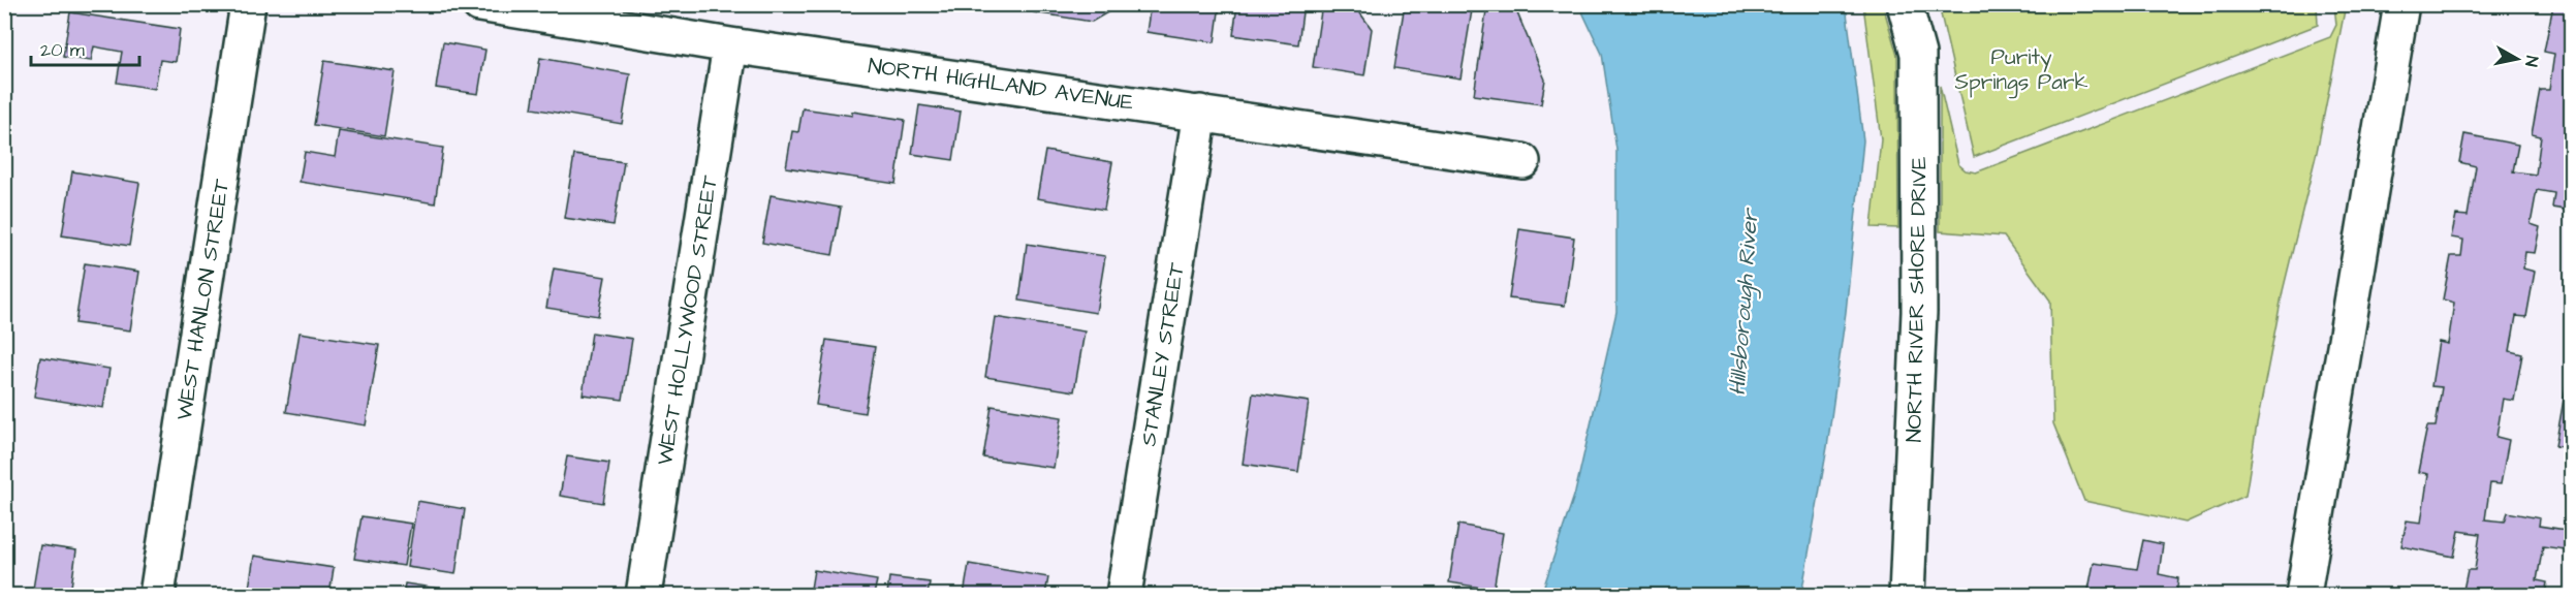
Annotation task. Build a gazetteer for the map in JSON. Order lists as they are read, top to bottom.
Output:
{
  "streets": {
    "street": [
      "NORTH HIGHLAND AVENUE",
      "WEST HANLON STREET",
      "NORTH RIVER SHORE DRIVE",
      "WEST HOLLYWOOD STREET",
      "STANLEY STREET"
    ]
  },
  "crossings": [
    ["NORTH HIGHLAND AVENUE", "WEST HOLLYWOOD STREET"],
    ["NORTH HIGHLAND AVENUE", "STANLEY STREET"]
  ],
  "water": ["Hillsborough River"],
  "parks": ["Purity Springs Park"],
  "scale_bar": "20 m",
  "north": "right"
}
